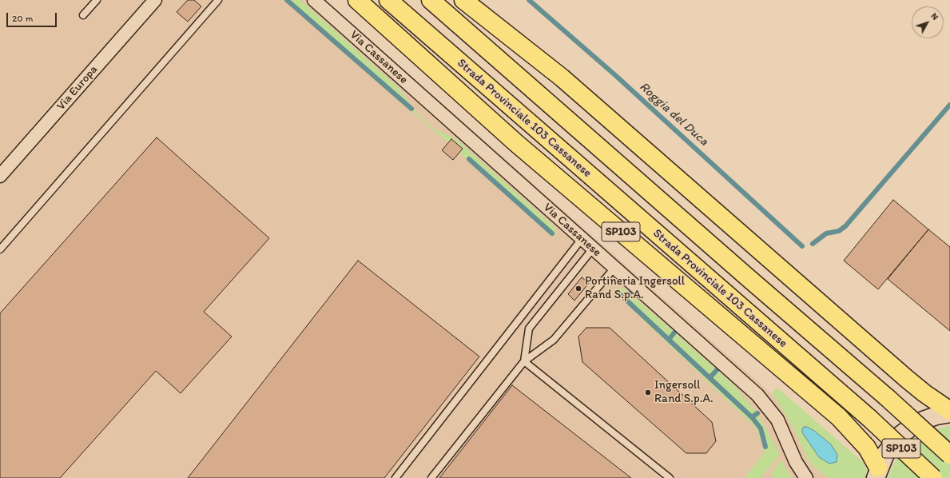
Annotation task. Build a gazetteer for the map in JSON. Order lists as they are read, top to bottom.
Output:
{
  "streets": {
    "highway": ["Strada Provinciale 103 Cassanese", "SP103"],
    "street": ["Via Cassanese", "Via Europa"]
  },
  "water": ["Roggia del Duca"],
  "places": ["Portineria Ingersoll Rand S.p.A.", "Ingersoll Rand S.p.A."],
  "scale_bar": "20 m",
  "north": "top right"
}
